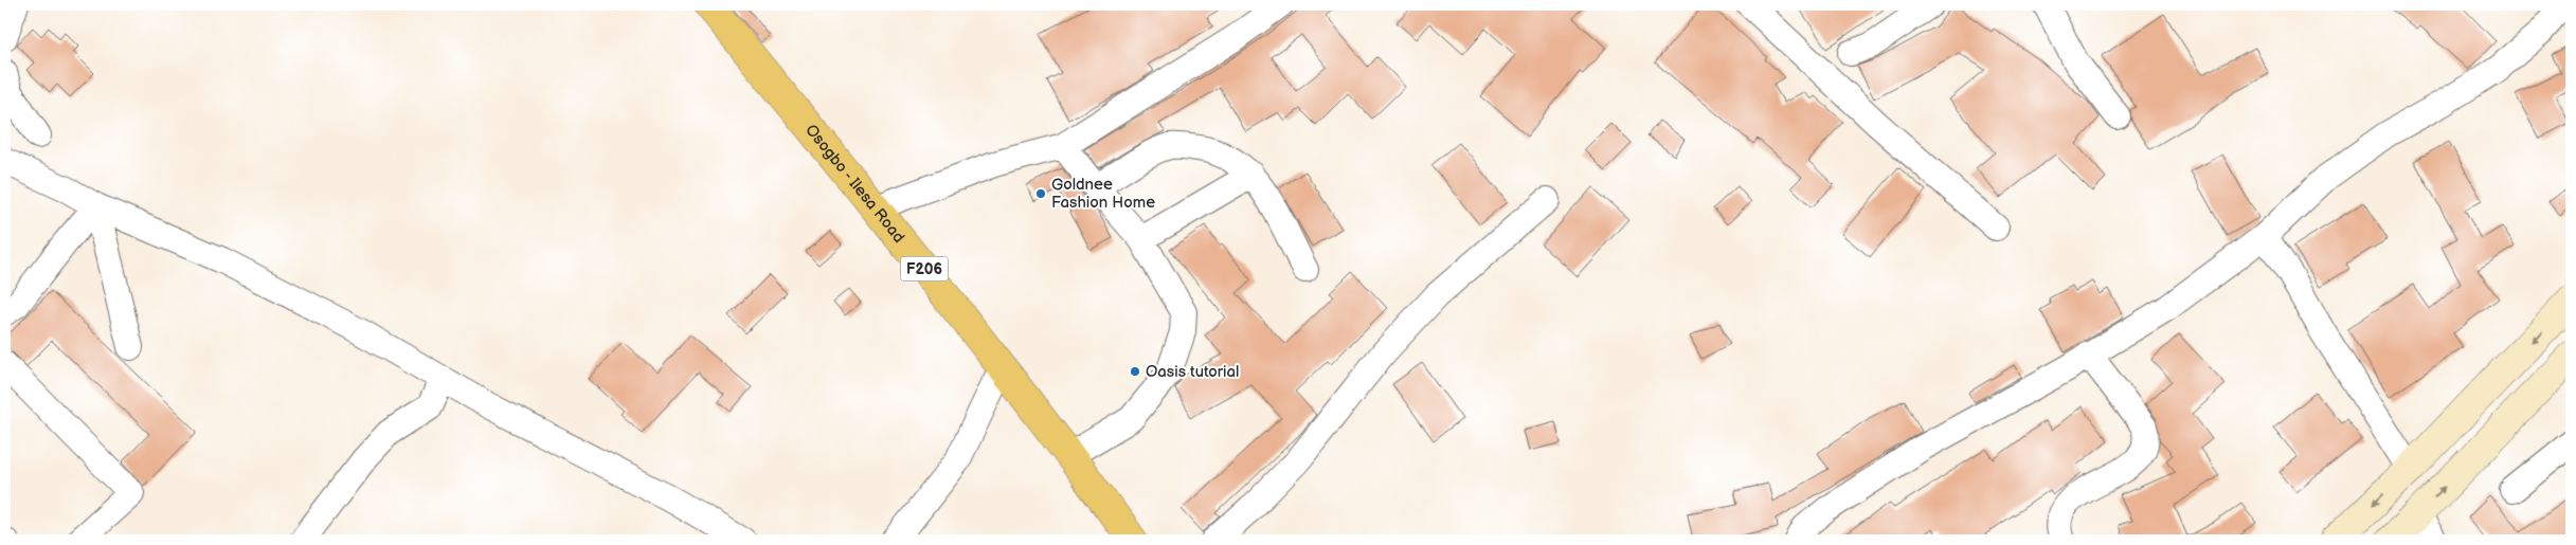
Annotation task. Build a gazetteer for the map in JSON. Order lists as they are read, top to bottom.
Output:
{
  "streets": {
    "main road": ["Osogbo - Ilesa Road", "F206"]
  },
  "places": ["Goldnee Fashion Home", "Oasis tutorial"]
}
